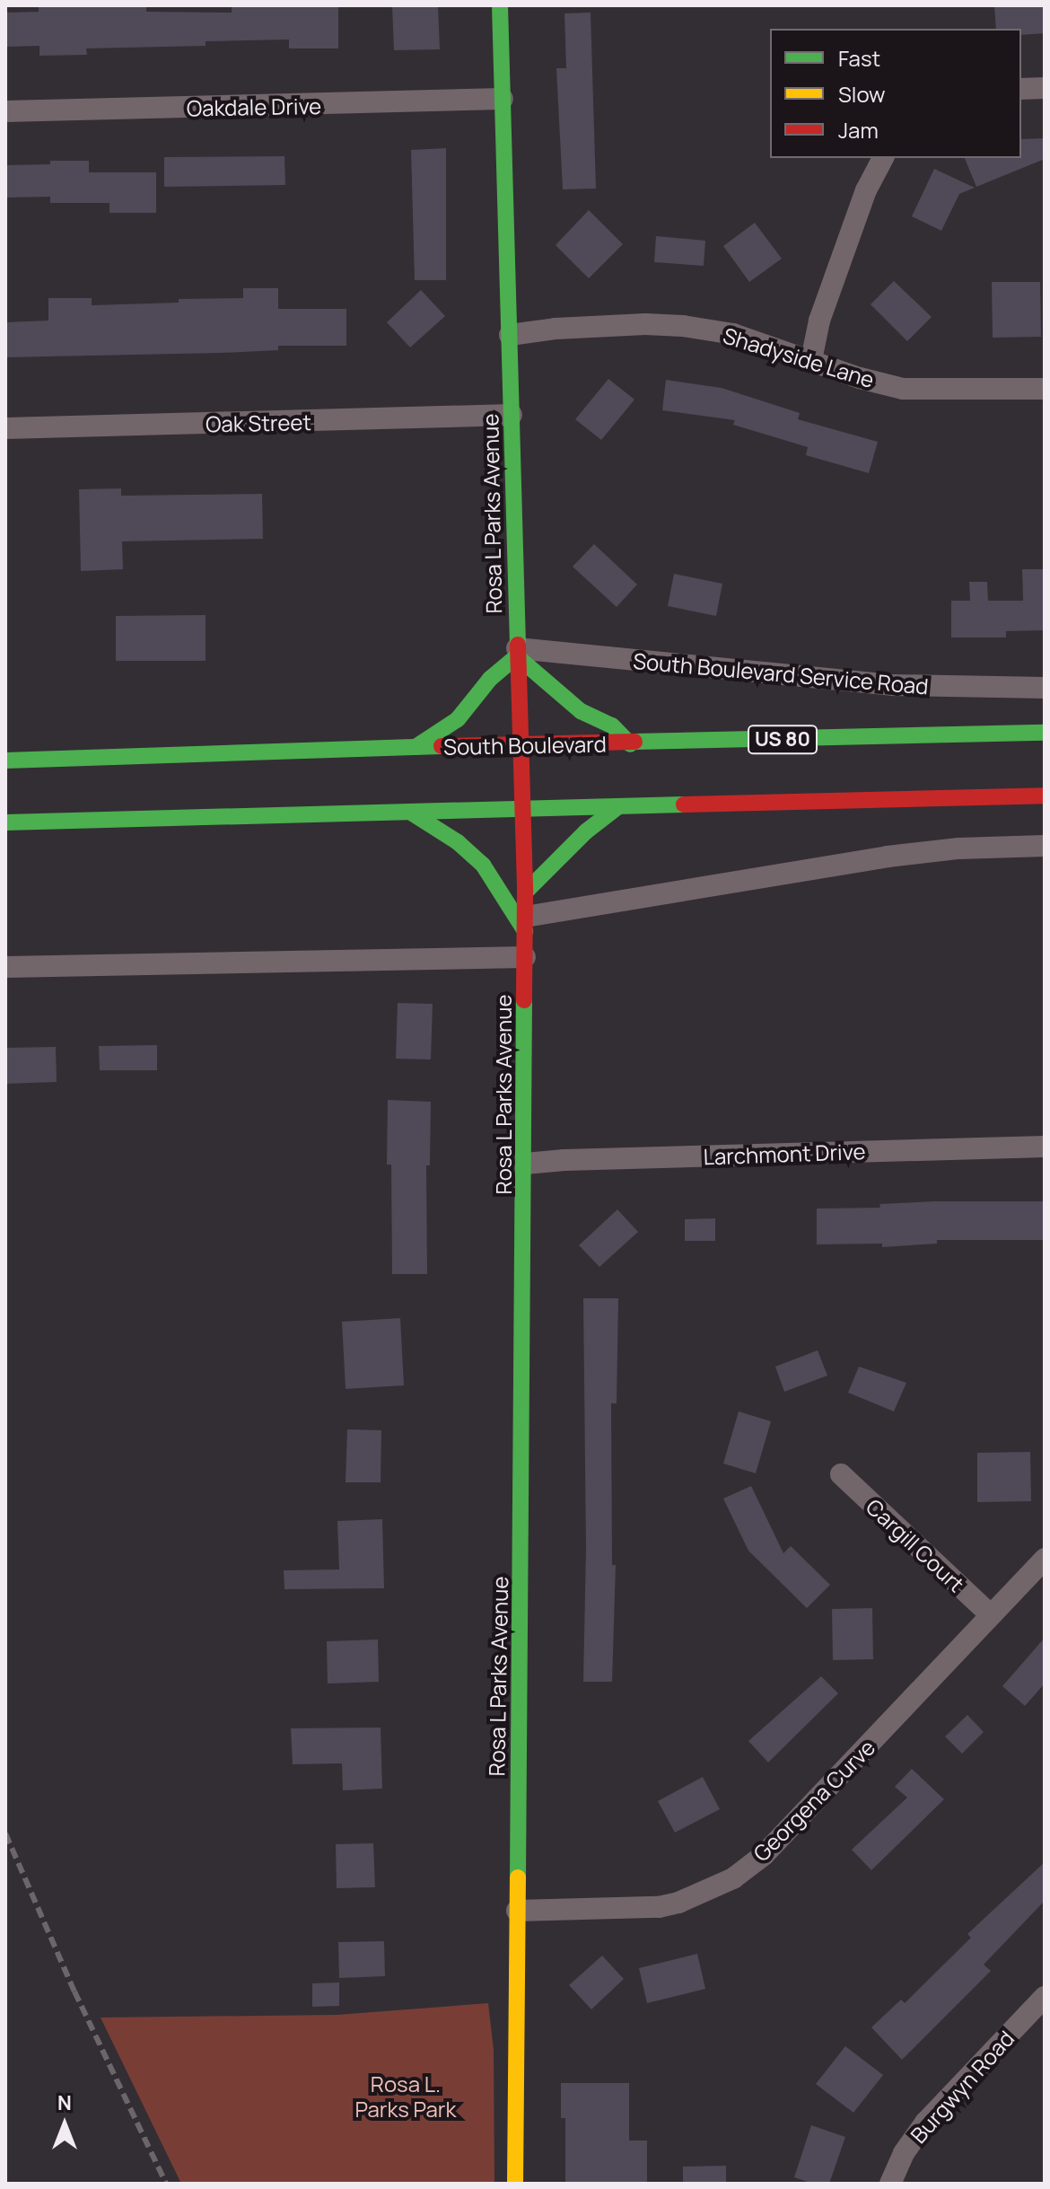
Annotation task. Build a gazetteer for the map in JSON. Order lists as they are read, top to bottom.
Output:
{
  "streets": {
    "main road": ["Rosa L Parks Avenue", "US 80", "South Boulevard"],
    "street": [
      "Oakdale Drive",
      "Shadyside Lane",
      "Oak Street",
      "South Boulevard Service Road",
      "Larchmont Drive",
      "Cargill Court",
      "Georgena Curve",
      "Burgwyn Road"
    ]
  },
  "crossings": [
    ["Oakdale Drive", "Rosa L Parks Avenue"],
    ["Shadyside Lane", "Rosa L Parks Avenue"],
    ["Oak Street", "Rosa L Parks Avenue"],
    ["Rosa L Parks Avenue", "South Boulevard Service Road"],
    ["Rosa L Parks Avenue", "South Boulevard"],
    ["Rosa L Parks Avenue", "Larchmont Drive"],
    ["Rosa L Parks Avenue", "Georgena Curve"],
    ["Cargill Court", "Georgena Curve"]
  ],
  "parks": ["Rosa L. Parks Park"],
  "legend": ["Fast", "Slow", "Jam"],
  "north": "top"
}
